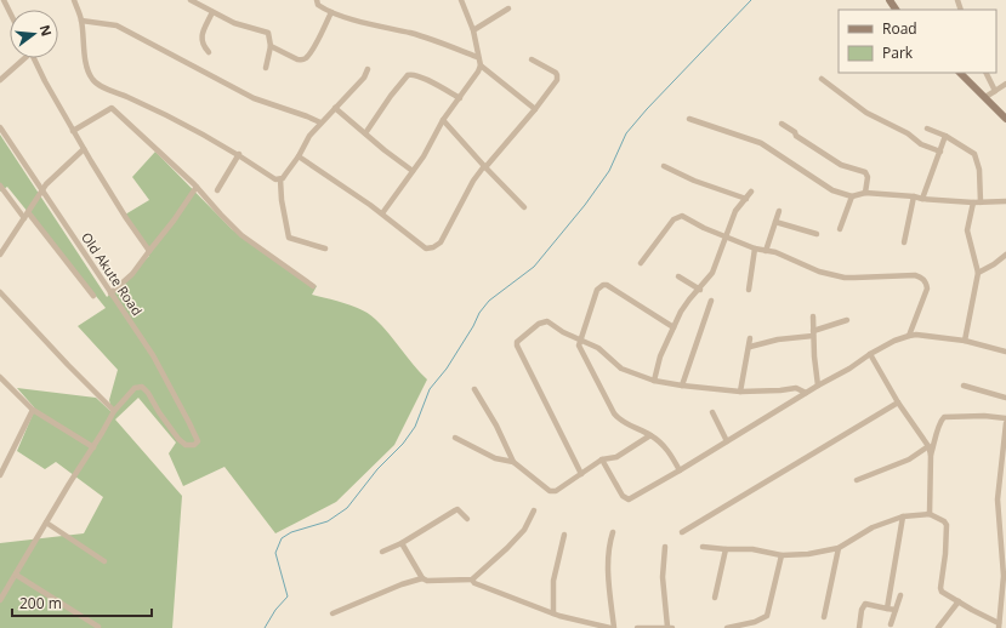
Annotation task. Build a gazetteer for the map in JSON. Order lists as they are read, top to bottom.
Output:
{
  "streets": {
    "street": ["Old Akute Road"]
  },
  "legend": ["Road", "Park"],
  "scale_bar": "200 m",
  "north": "right"
}
